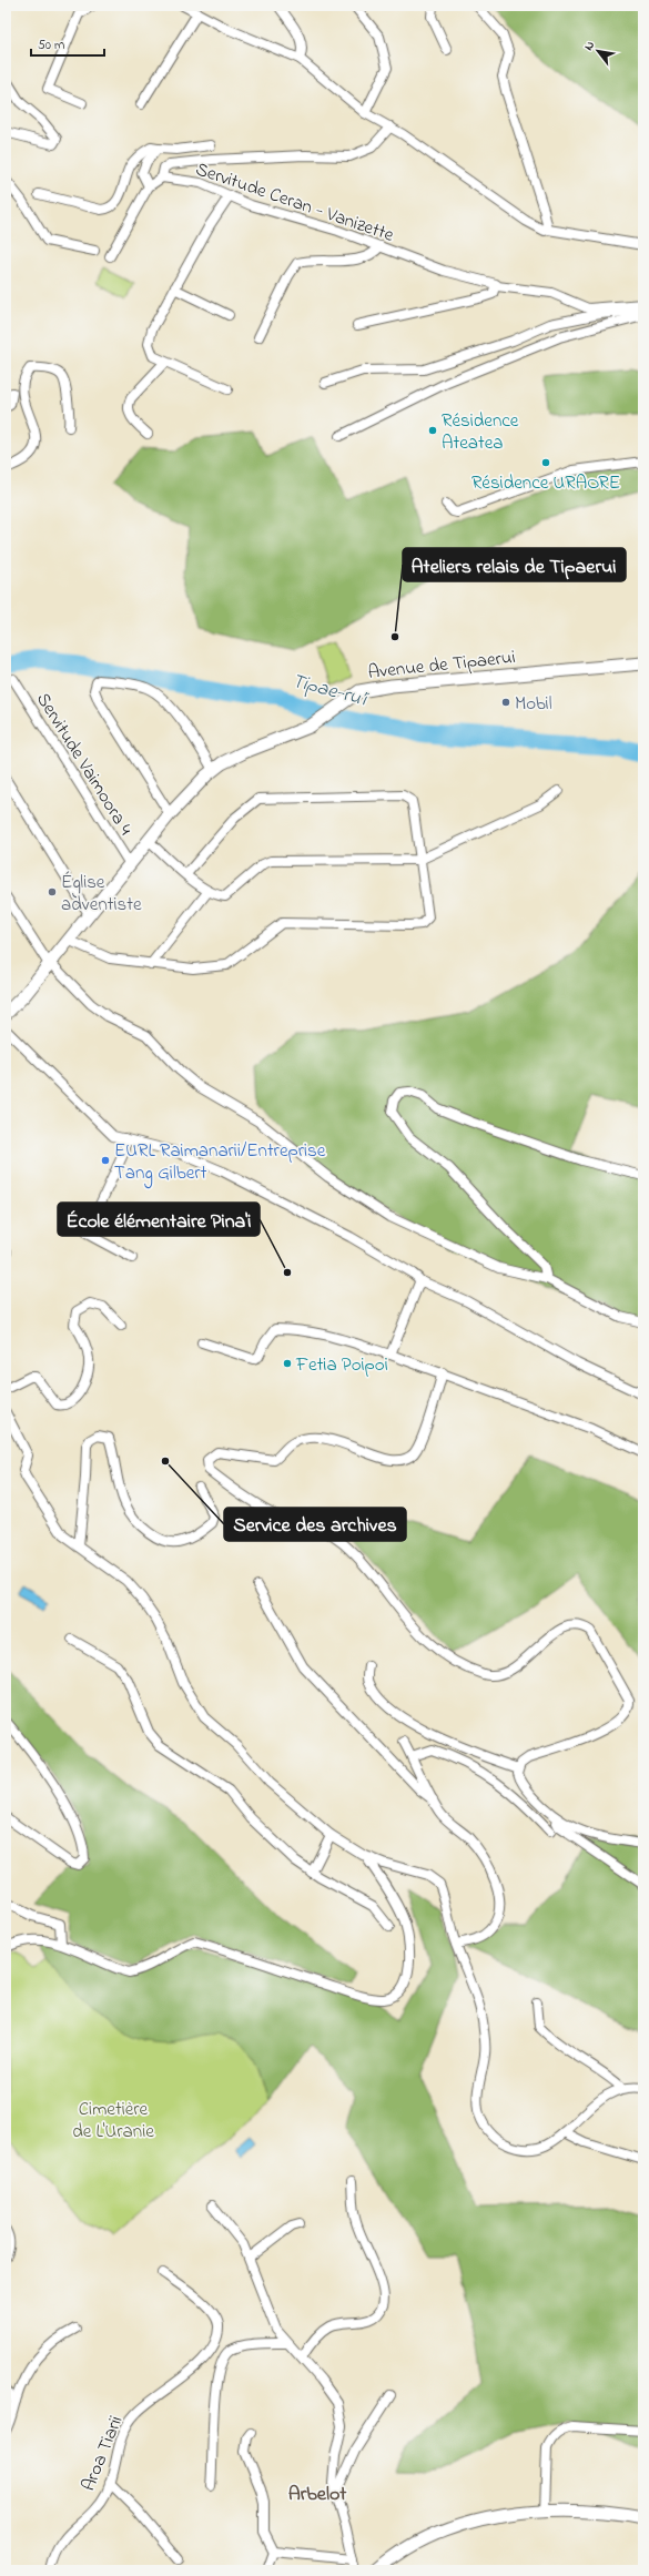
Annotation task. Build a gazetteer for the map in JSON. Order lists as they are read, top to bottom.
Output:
{
  "streets": {
    "main road": ["Avenue de Tipaerui"],
    "street": ["Servitude Ceran - Vanizette", "Servitude Vaimoora 4", "Aroa Tiarii"]
  },
  "crossings": [
    ["Avenue de Tipaerui", "Servitude Vaimoora 4"]
  ],
  "districts": ["Arbelot"],
  "water": ["Tipae-ru’i"],
  "parks": ["Cimetière de L'Uranie"],
  "places": [
    "Résidence Ateatea",
    "Résidence URAORE",
    "Ateliers relais de Tipaerui",
    "Mobil",
    "Église adventiste",
    "EURL Raimanarii/Entreprise Tang Gilbert",
    "École élémentaire Pina'i",
    "Fetia Poipoi",
    "Service des archives"
  ],
  "scale_bar": "50 m",
  "north": "top left"
}
